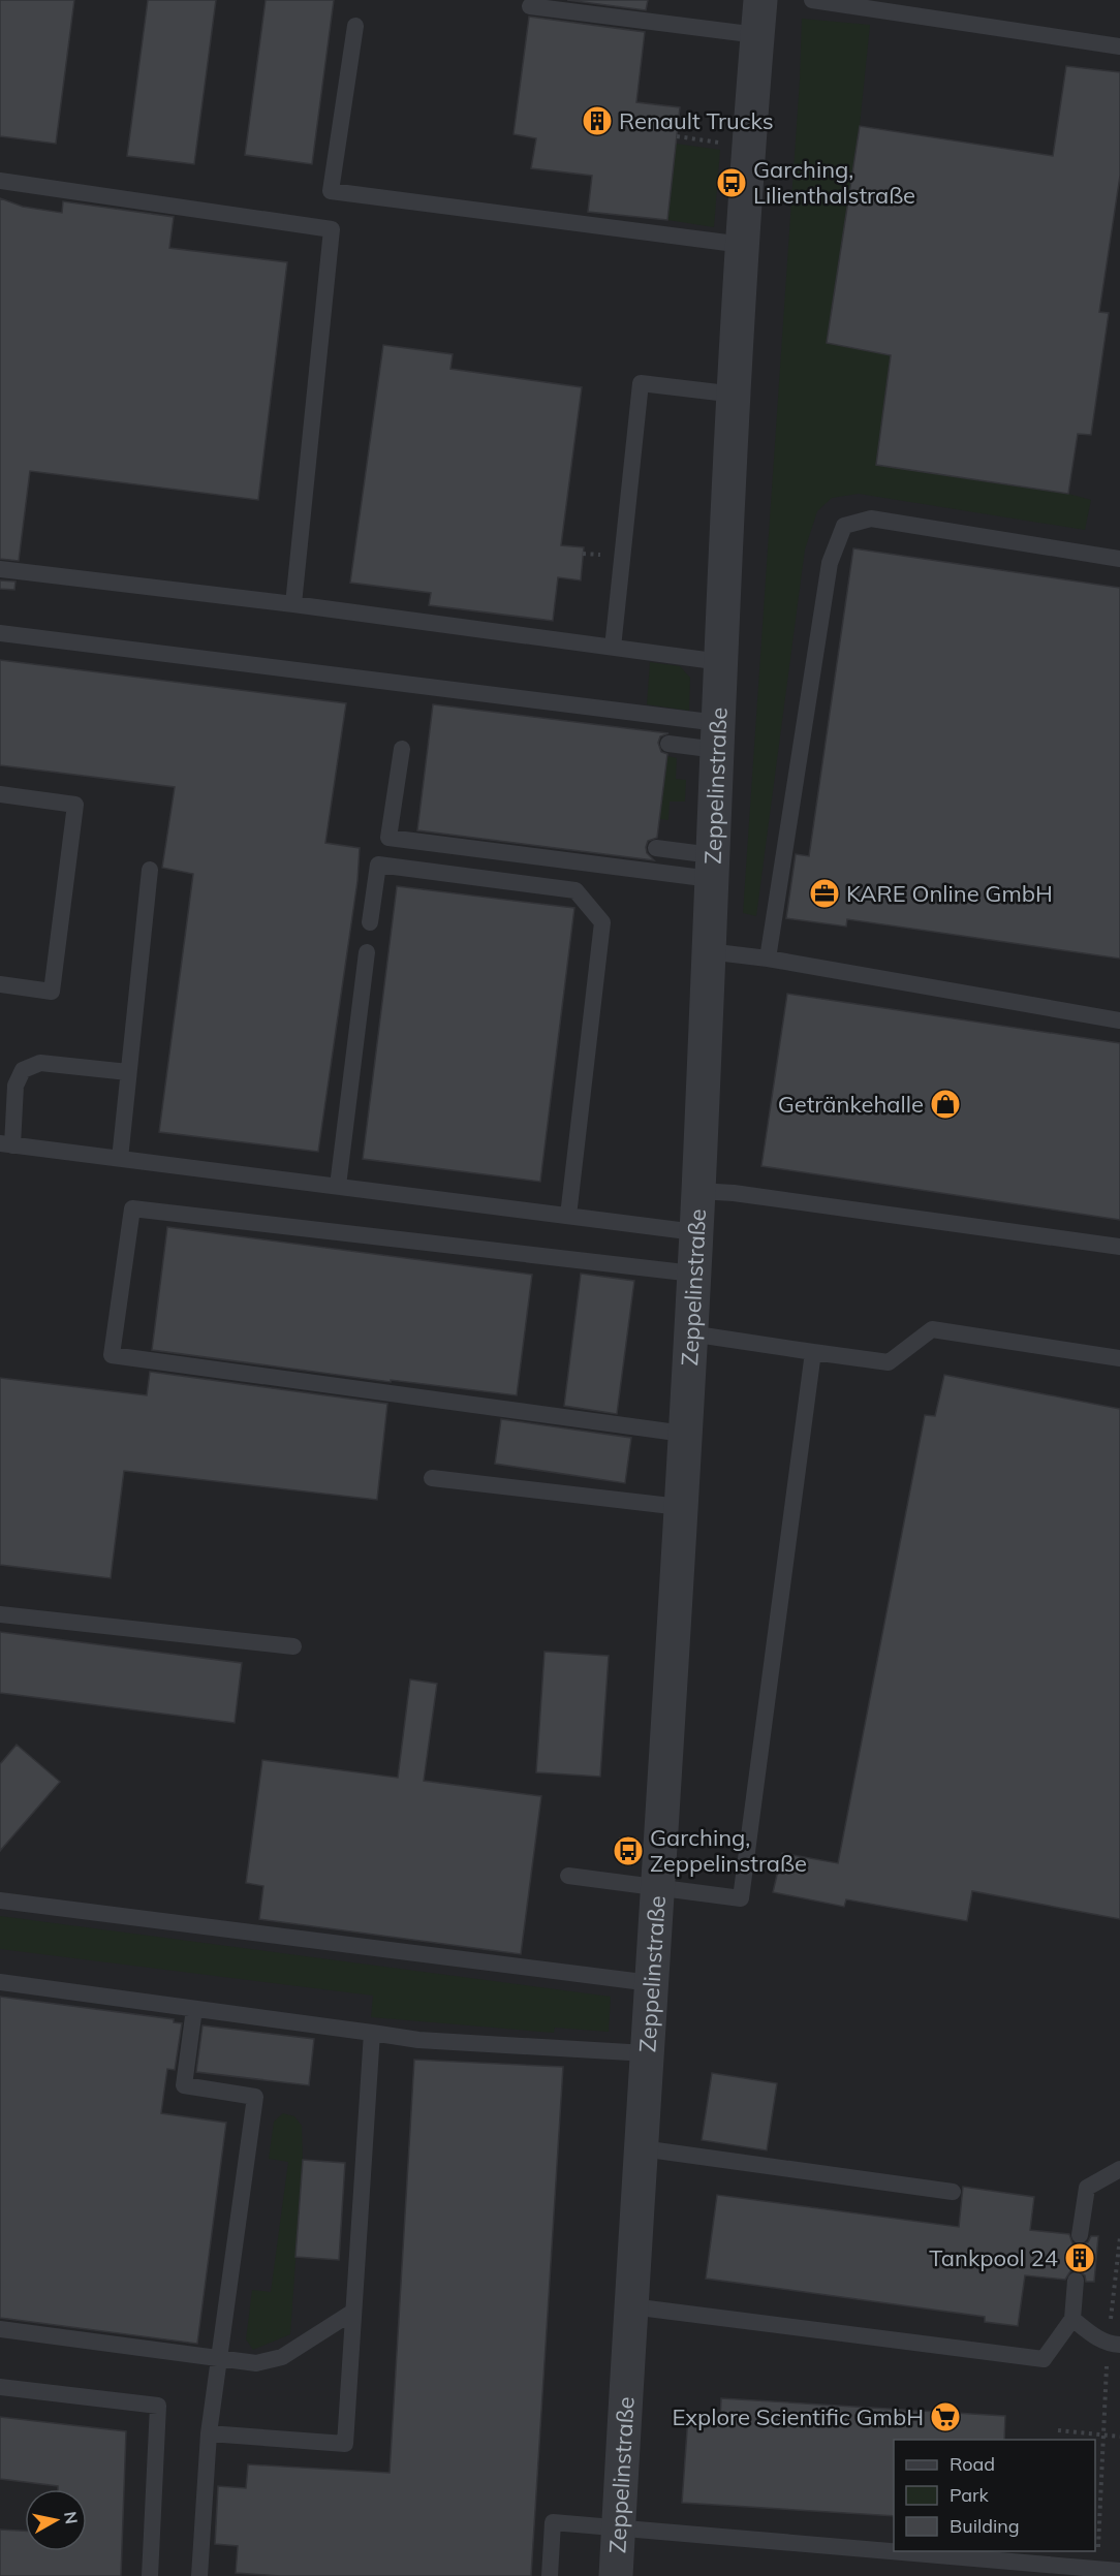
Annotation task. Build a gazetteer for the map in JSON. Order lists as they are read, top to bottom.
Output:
{
  "streets": {
    "street": ["Zeppelinstraße"]
  },
  "places": {
    "building": ["Renault Trucks", "Tankpool 24"],
    "bus stop": ["Garching, Lilienthalstraße", "Garching, Zeppelinstraße"],
    "office": ["KARE Online GmbH"],
    "shop": ["Getränkehalle"],
    "supermarket": ["Explore Scientific GmbH"]
  },
  "legend": ["Road", "Park", "Building"],
  "north": "right"
}
